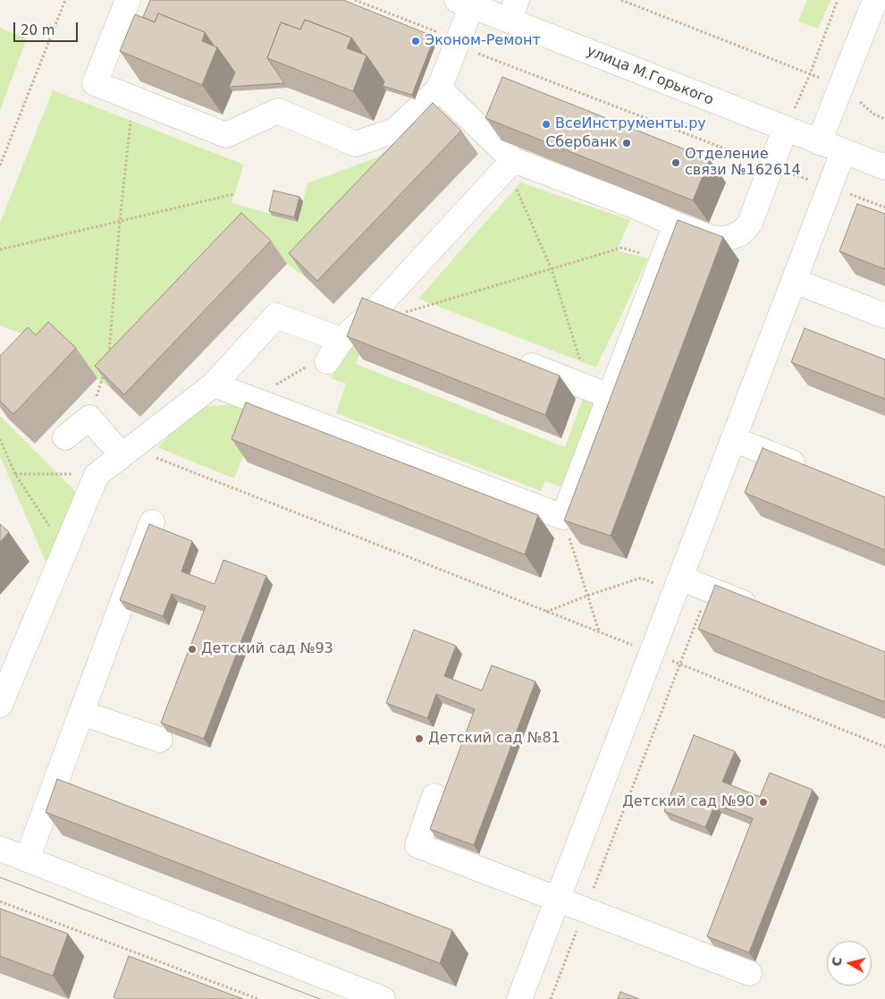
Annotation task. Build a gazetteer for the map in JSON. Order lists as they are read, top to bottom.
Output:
{
  "streets": {
    "street": ["улица М.Горького"]
  },
  "places": [
    "Эконом-Ремонт",
    "ВсеИнструменты.ру",
    "Сбербанк",
    "Отделение связи №162614",
    "Детский сад №93",
    "Детский сад №81",
    "Детский сад №90"
  ],
  "scale_bar": "20 m",
  "north": "left"
}
